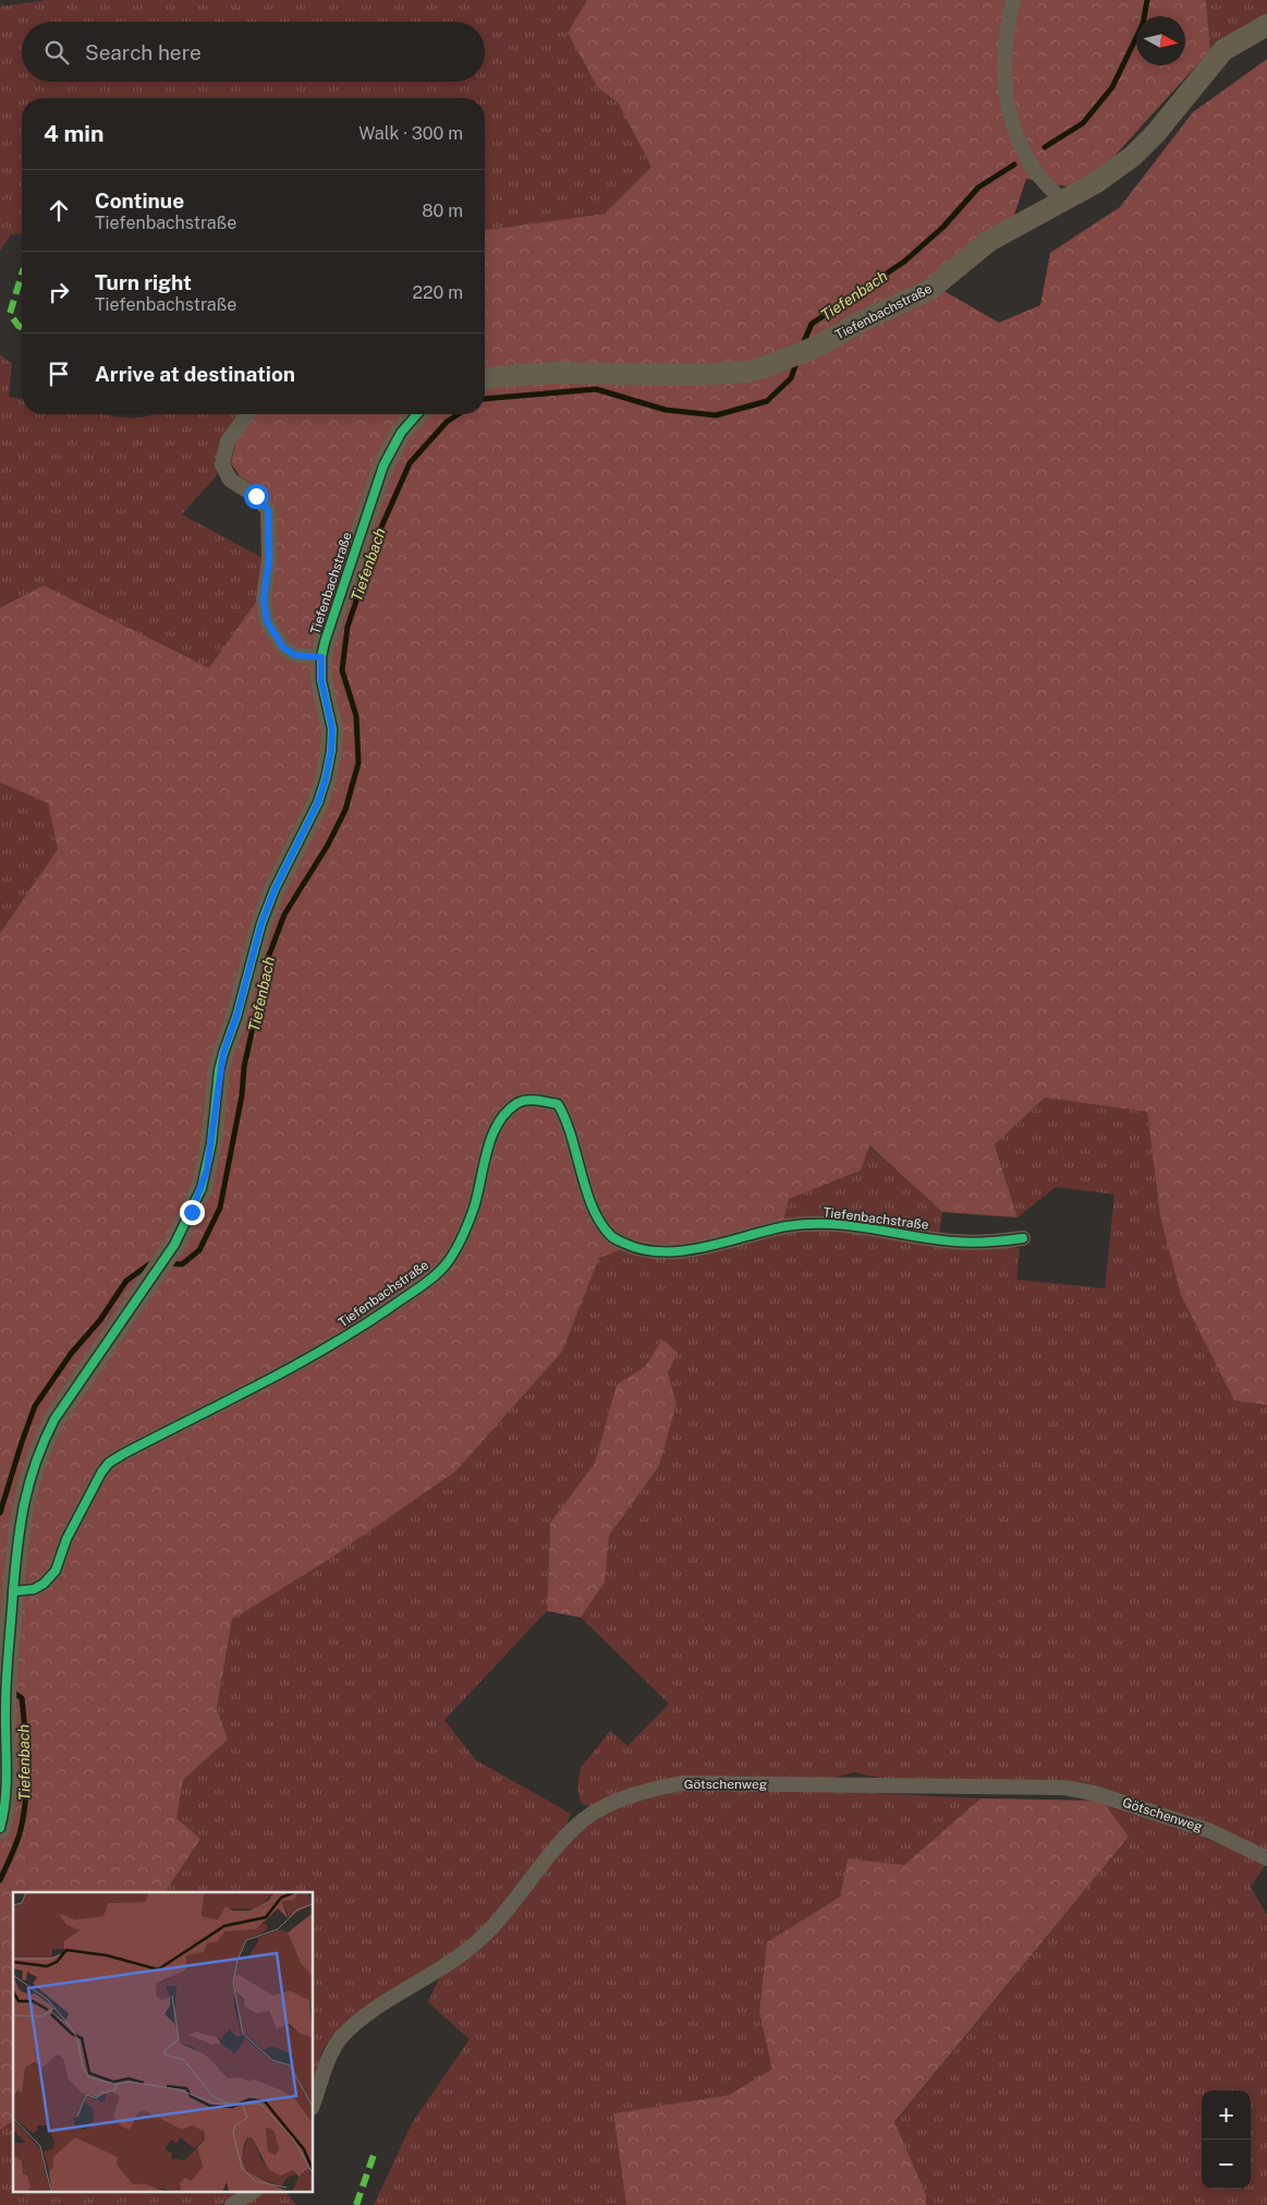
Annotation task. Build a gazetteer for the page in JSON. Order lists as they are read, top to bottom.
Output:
{
  "streets": {
    "street": ["Tiefenbachstraße", "Götschenweg"]
  },
  "water": ["Tiefenbach"],
  "north": "right",
  "page": {
    "search": "Search here",
    "heading": ["4 min", "Walk · 300 m"],
    "list": [
      ["Continue", "Tiefenbachstraße", "80 m"],
      ["Turn right", "Tiefenbachstraße", "220 m"],
      "Arrive at destination"
    ],
    "map_buttons": ["+", "−"]
  }
}
